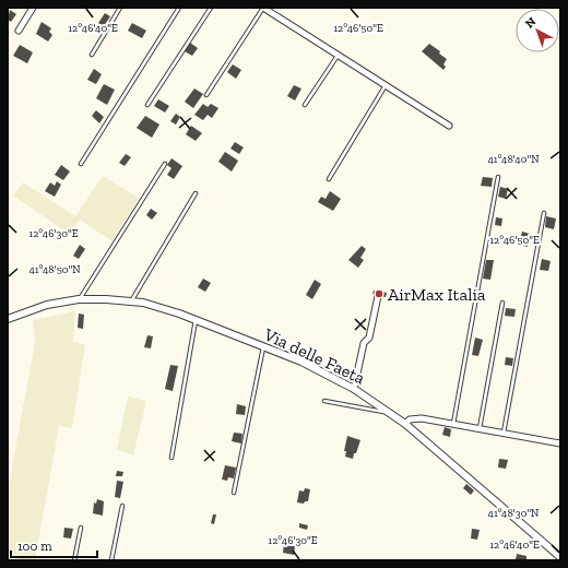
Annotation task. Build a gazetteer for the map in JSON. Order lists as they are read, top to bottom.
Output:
{
  "streets": {
    "street": ["Via delle Faeta"]
  },
  "places": ["AirMax Italia"],
  "scale_bar": "100 m",
  "north": "top left",
  "coordinates": [
    "12°46'40\"E",
    "12°46'50\"E",
    "41°48'40\"N",
    "12°46'30\"E",
    "41°48'50\"N",
    "41°48'30\"N"
  ]
}
